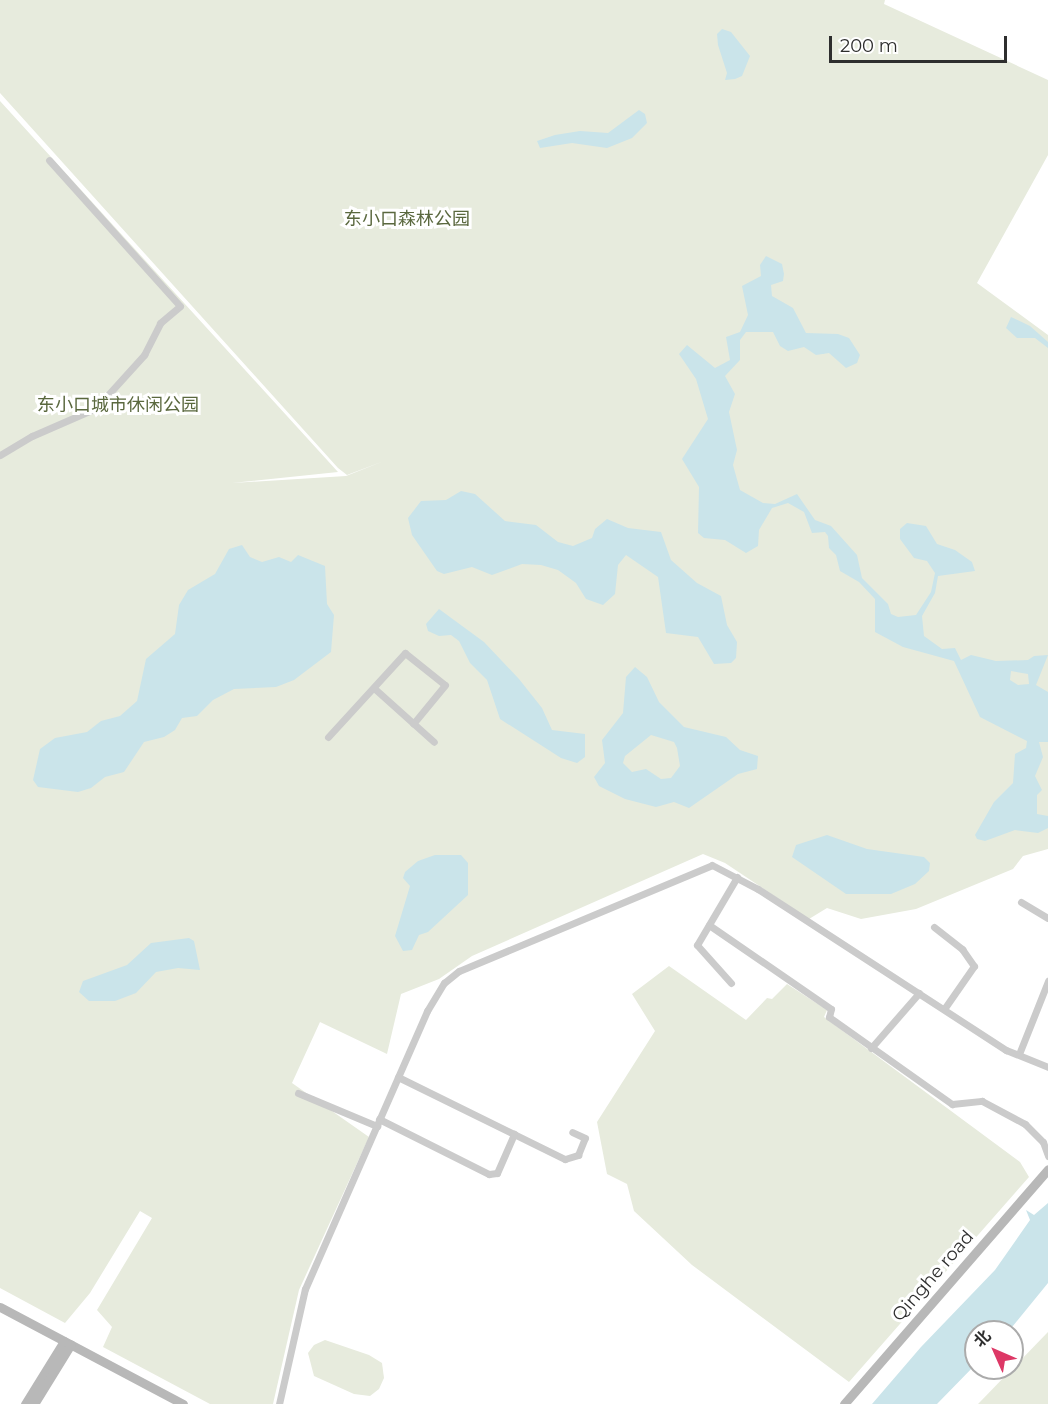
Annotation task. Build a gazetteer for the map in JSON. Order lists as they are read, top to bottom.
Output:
{
  "streets": {
    "street": ["Qinghe road"]
  },
  "parks": ["东小口森林公园", "东小口城市休闲公园"],
  "scale_bar": "200 m",
  "north": "top left"
}
